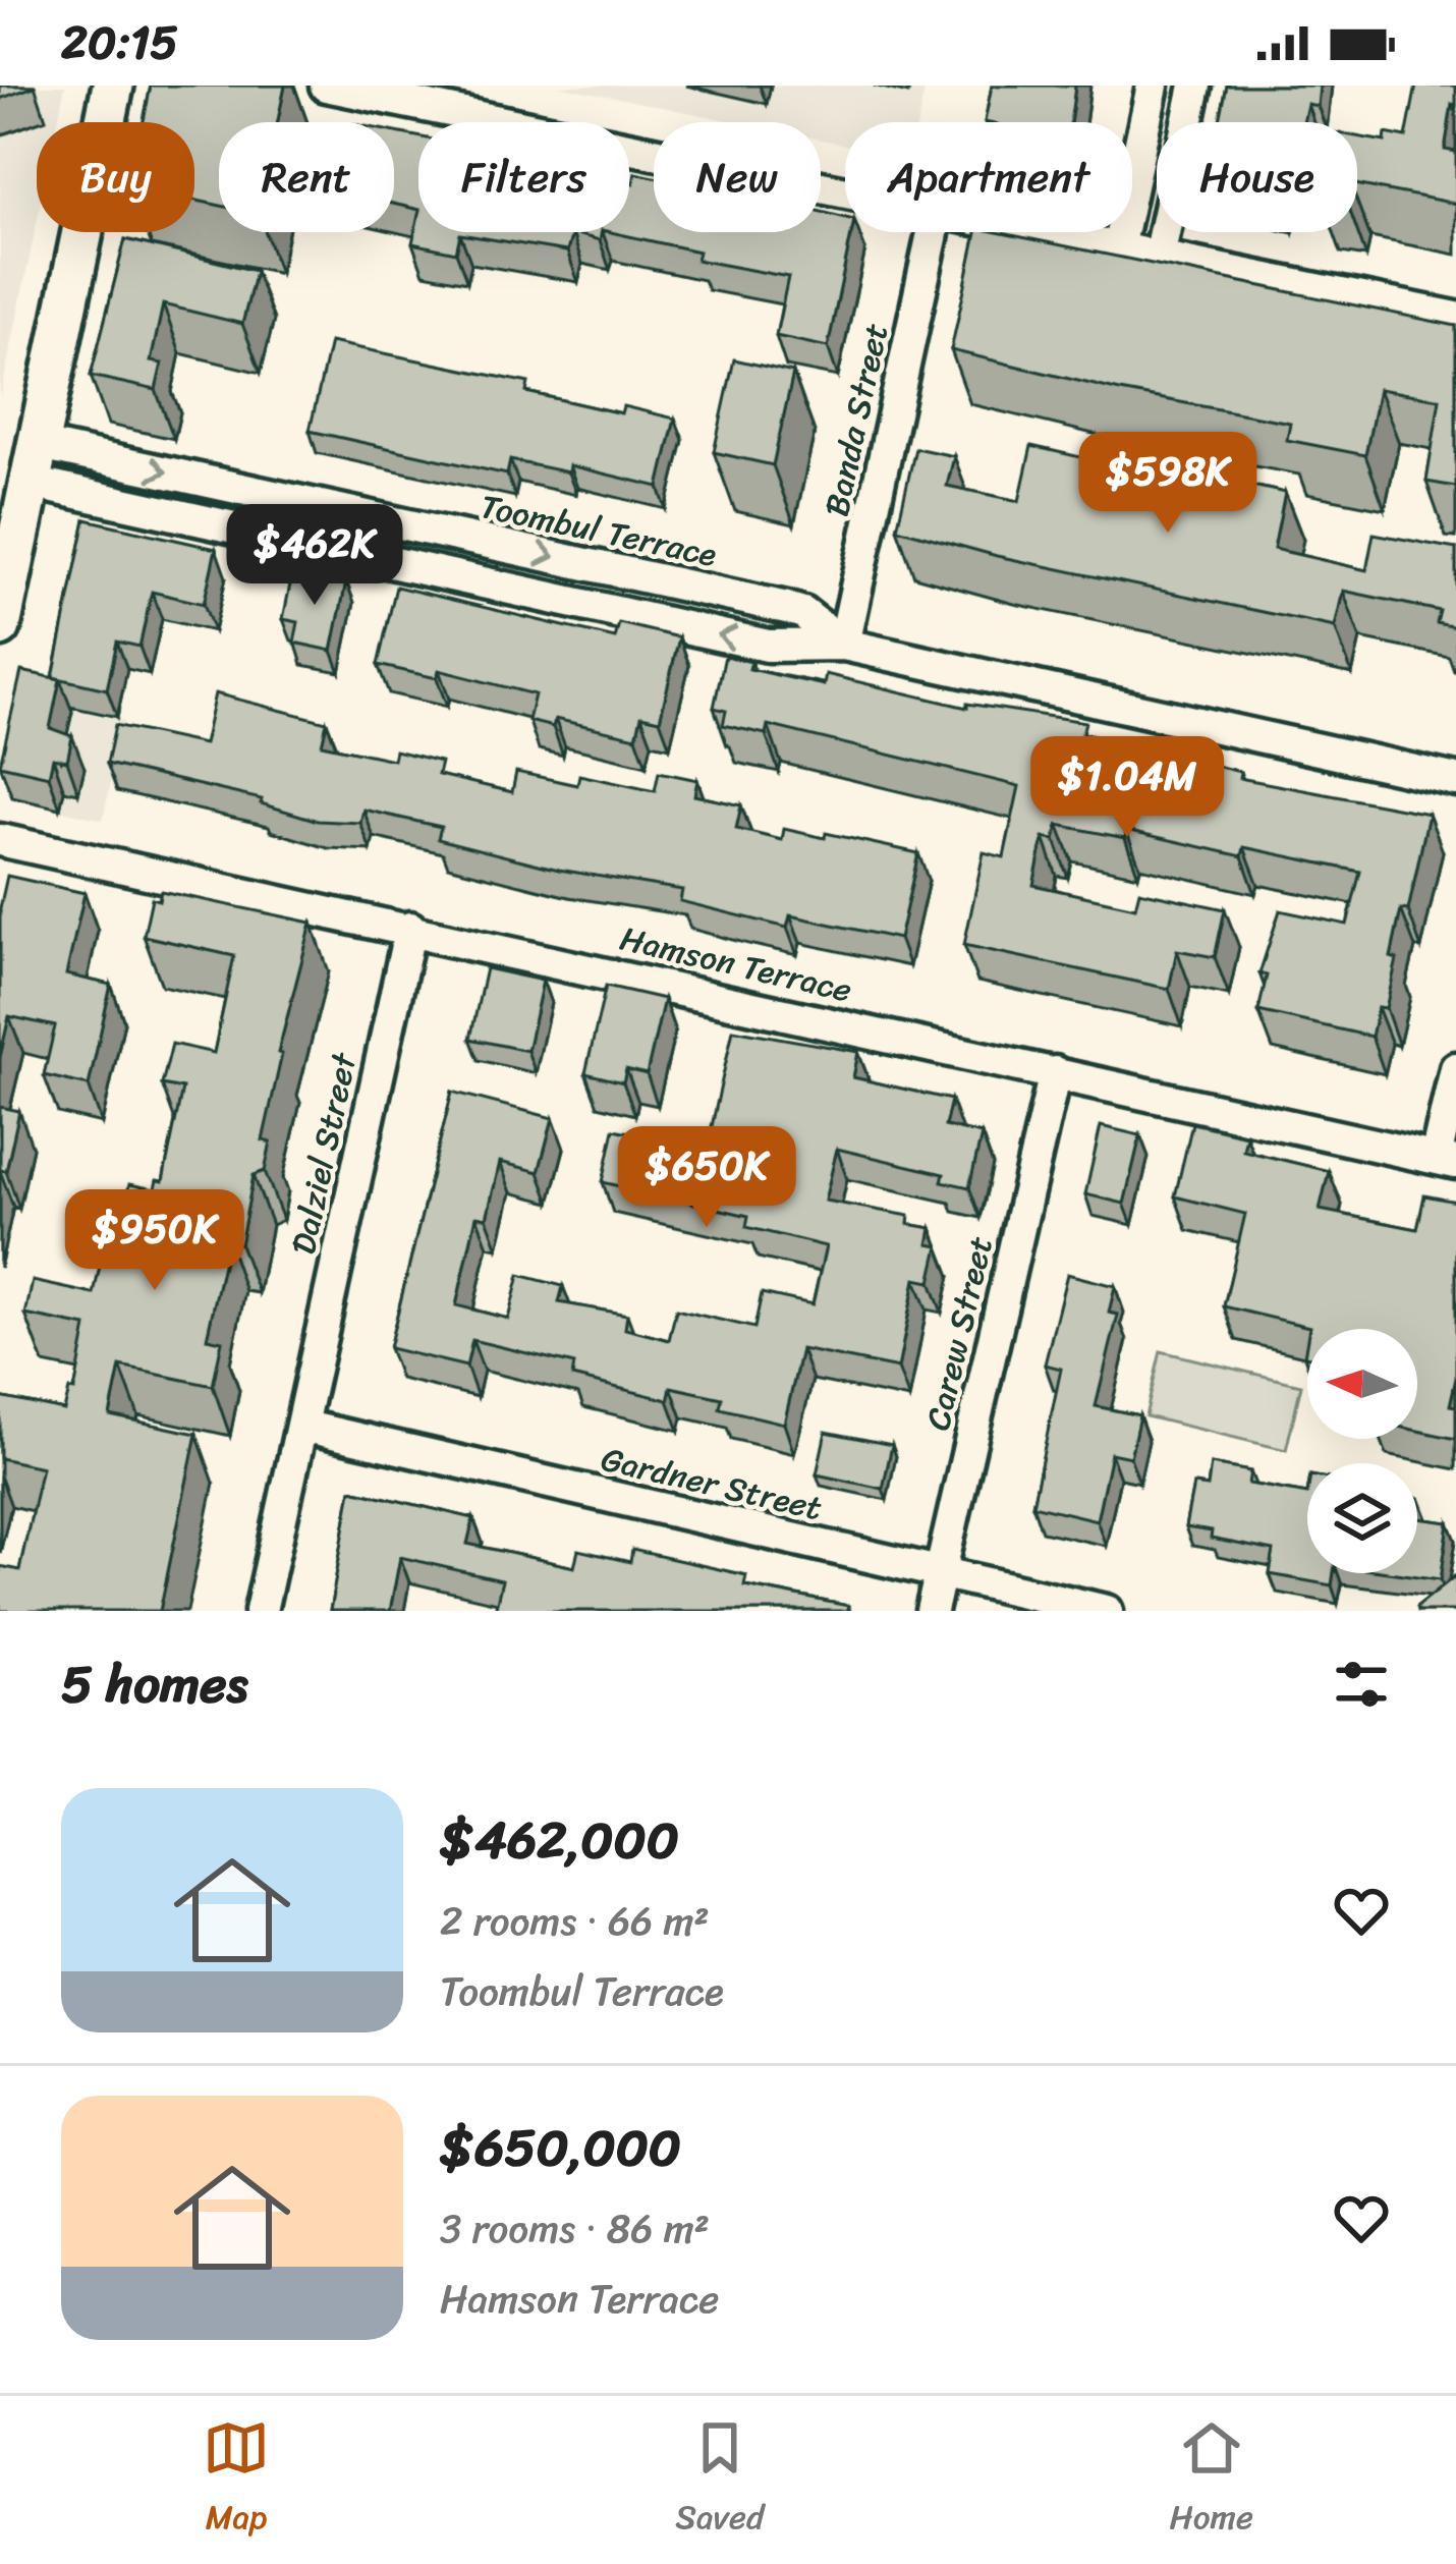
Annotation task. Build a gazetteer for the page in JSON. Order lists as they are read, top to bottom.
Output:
{
  "streets": {
    "street": [
      "Banda Street",
      "Hamson Terrace",
      "Dalziel Street",
      "Carew Street",
      "Gardner Street"
    ]
  },
  "crossings": [
    ["Hamson Terrace", "Dalziel Street"],
    ["Hamson Terrace", "Carew Street"],
    ["Dalziel Street", "Gardner Street"],
    ["Carew Street", "Gardner Street"]
  ],
  "north": "left",
  "page": {
    "status": "20:15",
    "chip": [
      "Buy",
      "Rent",
      "Filters",
      "New",
      "Apartment",
      "House"
    ],
    "price": [
      "$598K",
      "$462K",
      "$1.04M",
      "$650K",
      "$950K"
    ],
    "heading": "5 homes",
    "list": [
      {
        "name": "$462,000",
        "note": "2 rooms · 66 m² · Toombul Terrace"
      },
      {
        "name": "$650,000",
        "note": "3 rooms · 86 m² · Hamson Terrace"
      }
    ],
    "tabs": ["Map", "Saved", "Home"]
  }
}
